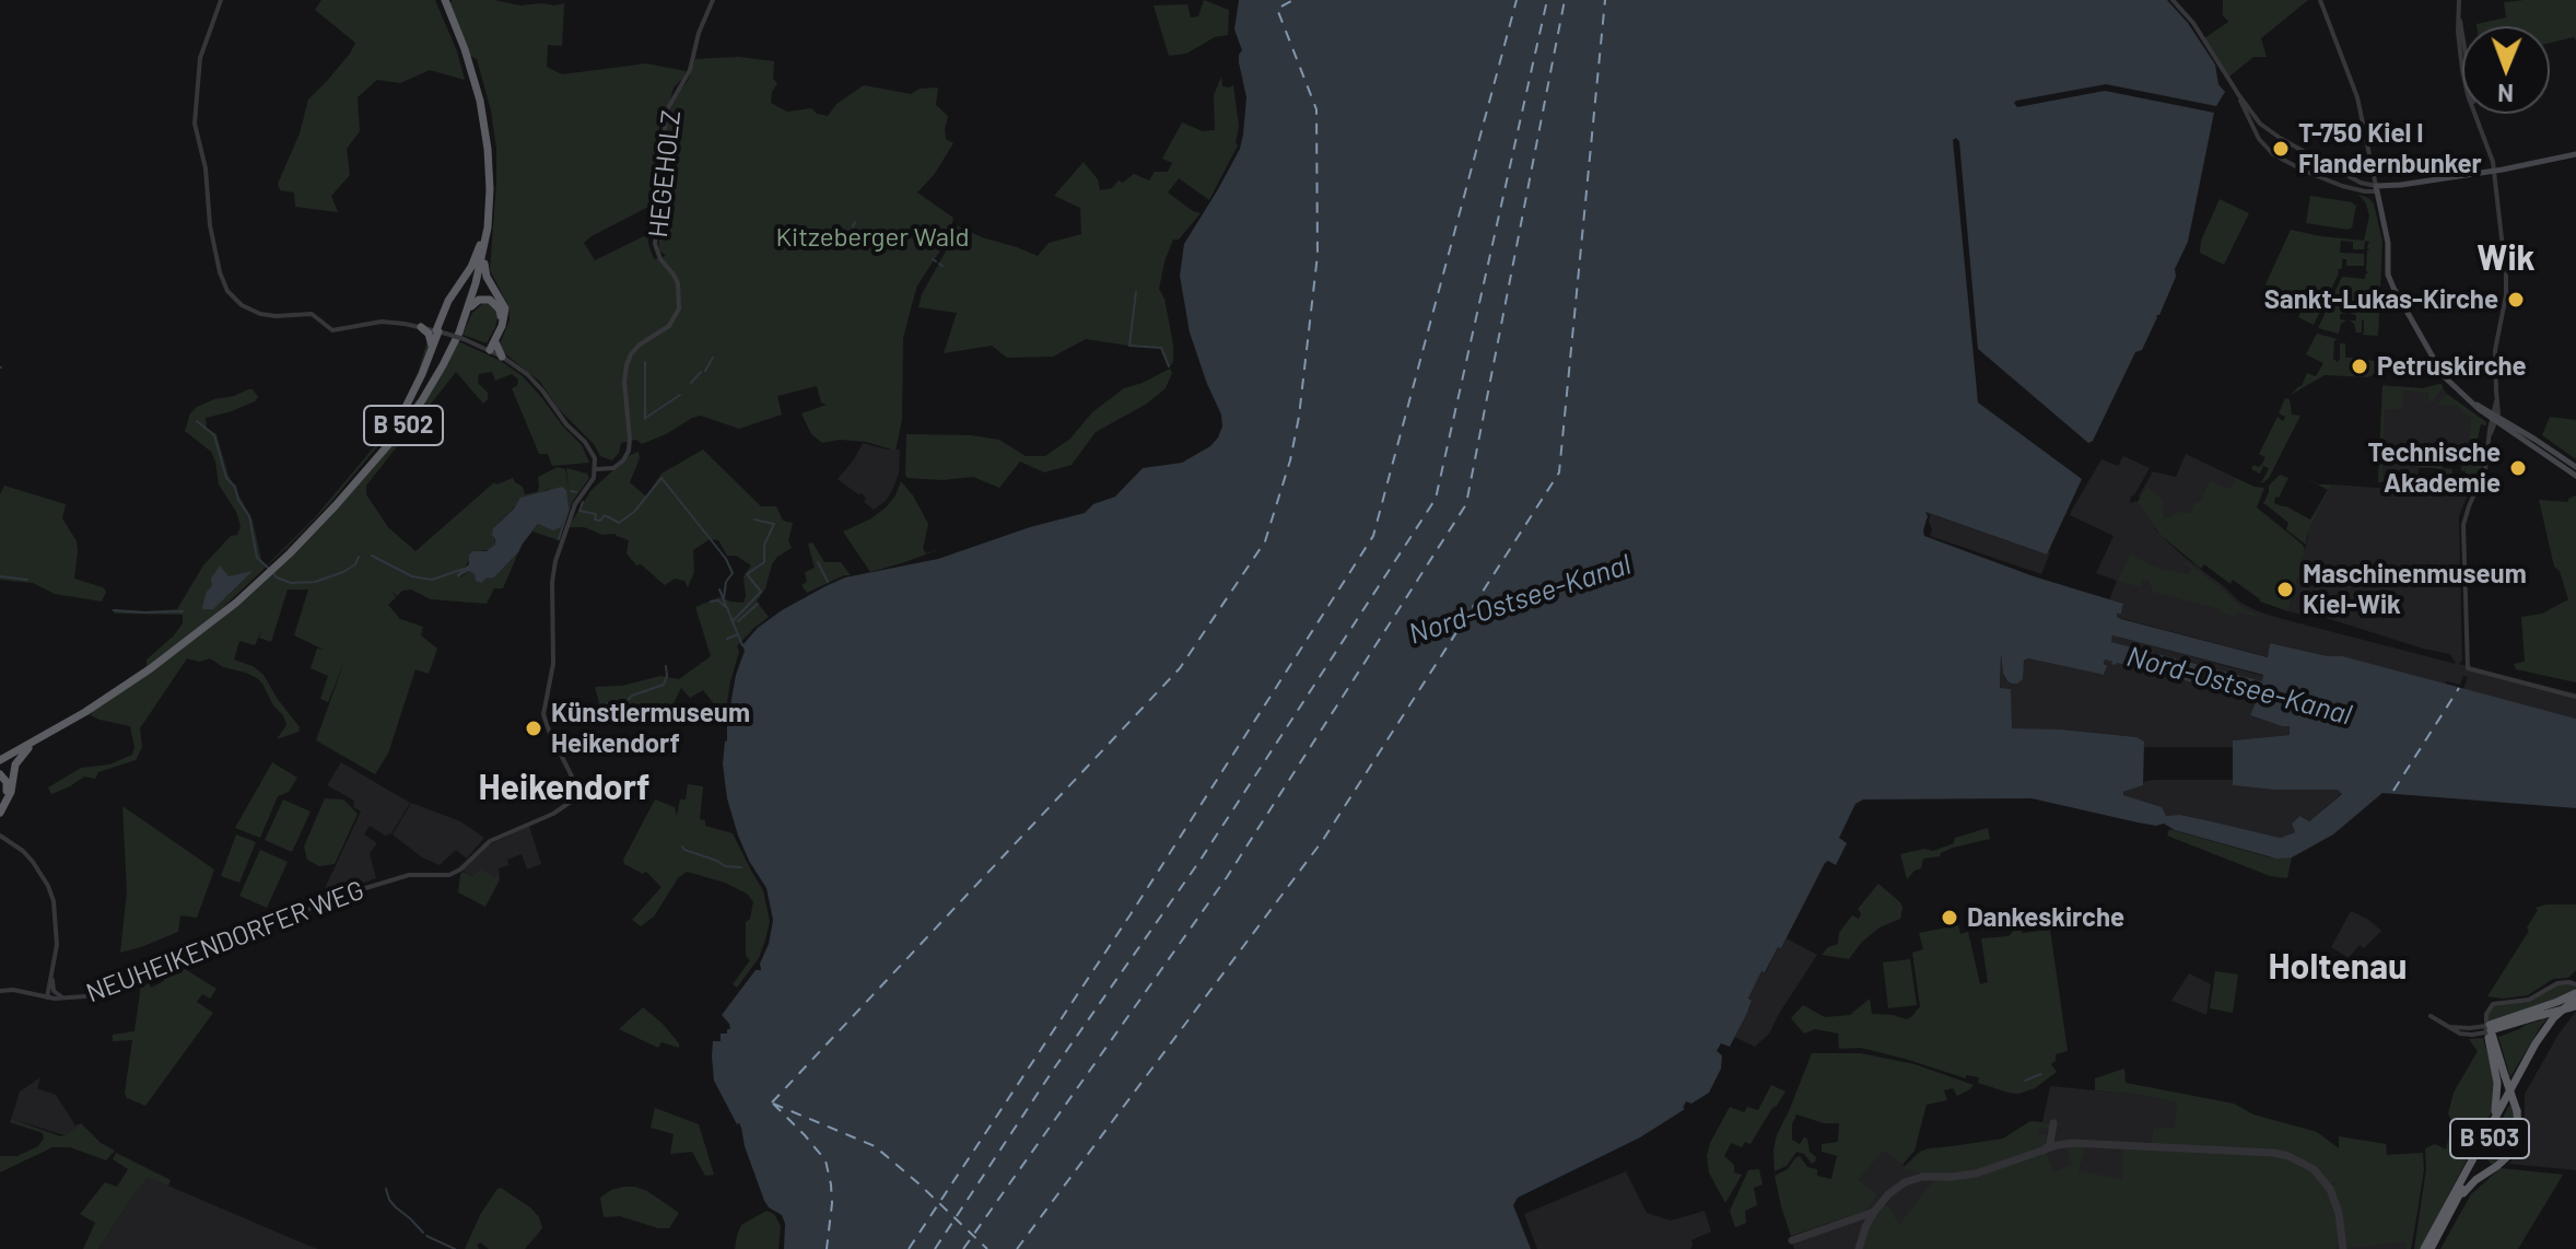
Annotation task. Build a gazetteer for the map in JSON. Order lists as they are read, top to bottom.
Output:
{
  "streets": {
    "highway": ["B 502", "B 503"],
    "street": ["HEGEHOLZ", "NEUHEIKENDORFER WEG"]
  },
  "crossings": [
    ["HEGEHOLZ", "NEUHEIKENDORFER WEG"]
  ],
  "districts": ["Wik", "Heikendorf", "Holtenau"],
  "water": ["Nord-Ostsee-Kanal"],
  "parks": ["Kitzeberger Wald"],
  "places": [
    "T-750 Kiel I Flandernbunker",
    "Sankt-Lukas-Kirche",
    "Petruskirche",
    "Technische Akademie",
    "Maschinenmuseum Kiel-Wik",
    "Künstlermuseum Heikendorf",
    "Dankeskirche"
  ],
  "north": "bottom"
}
